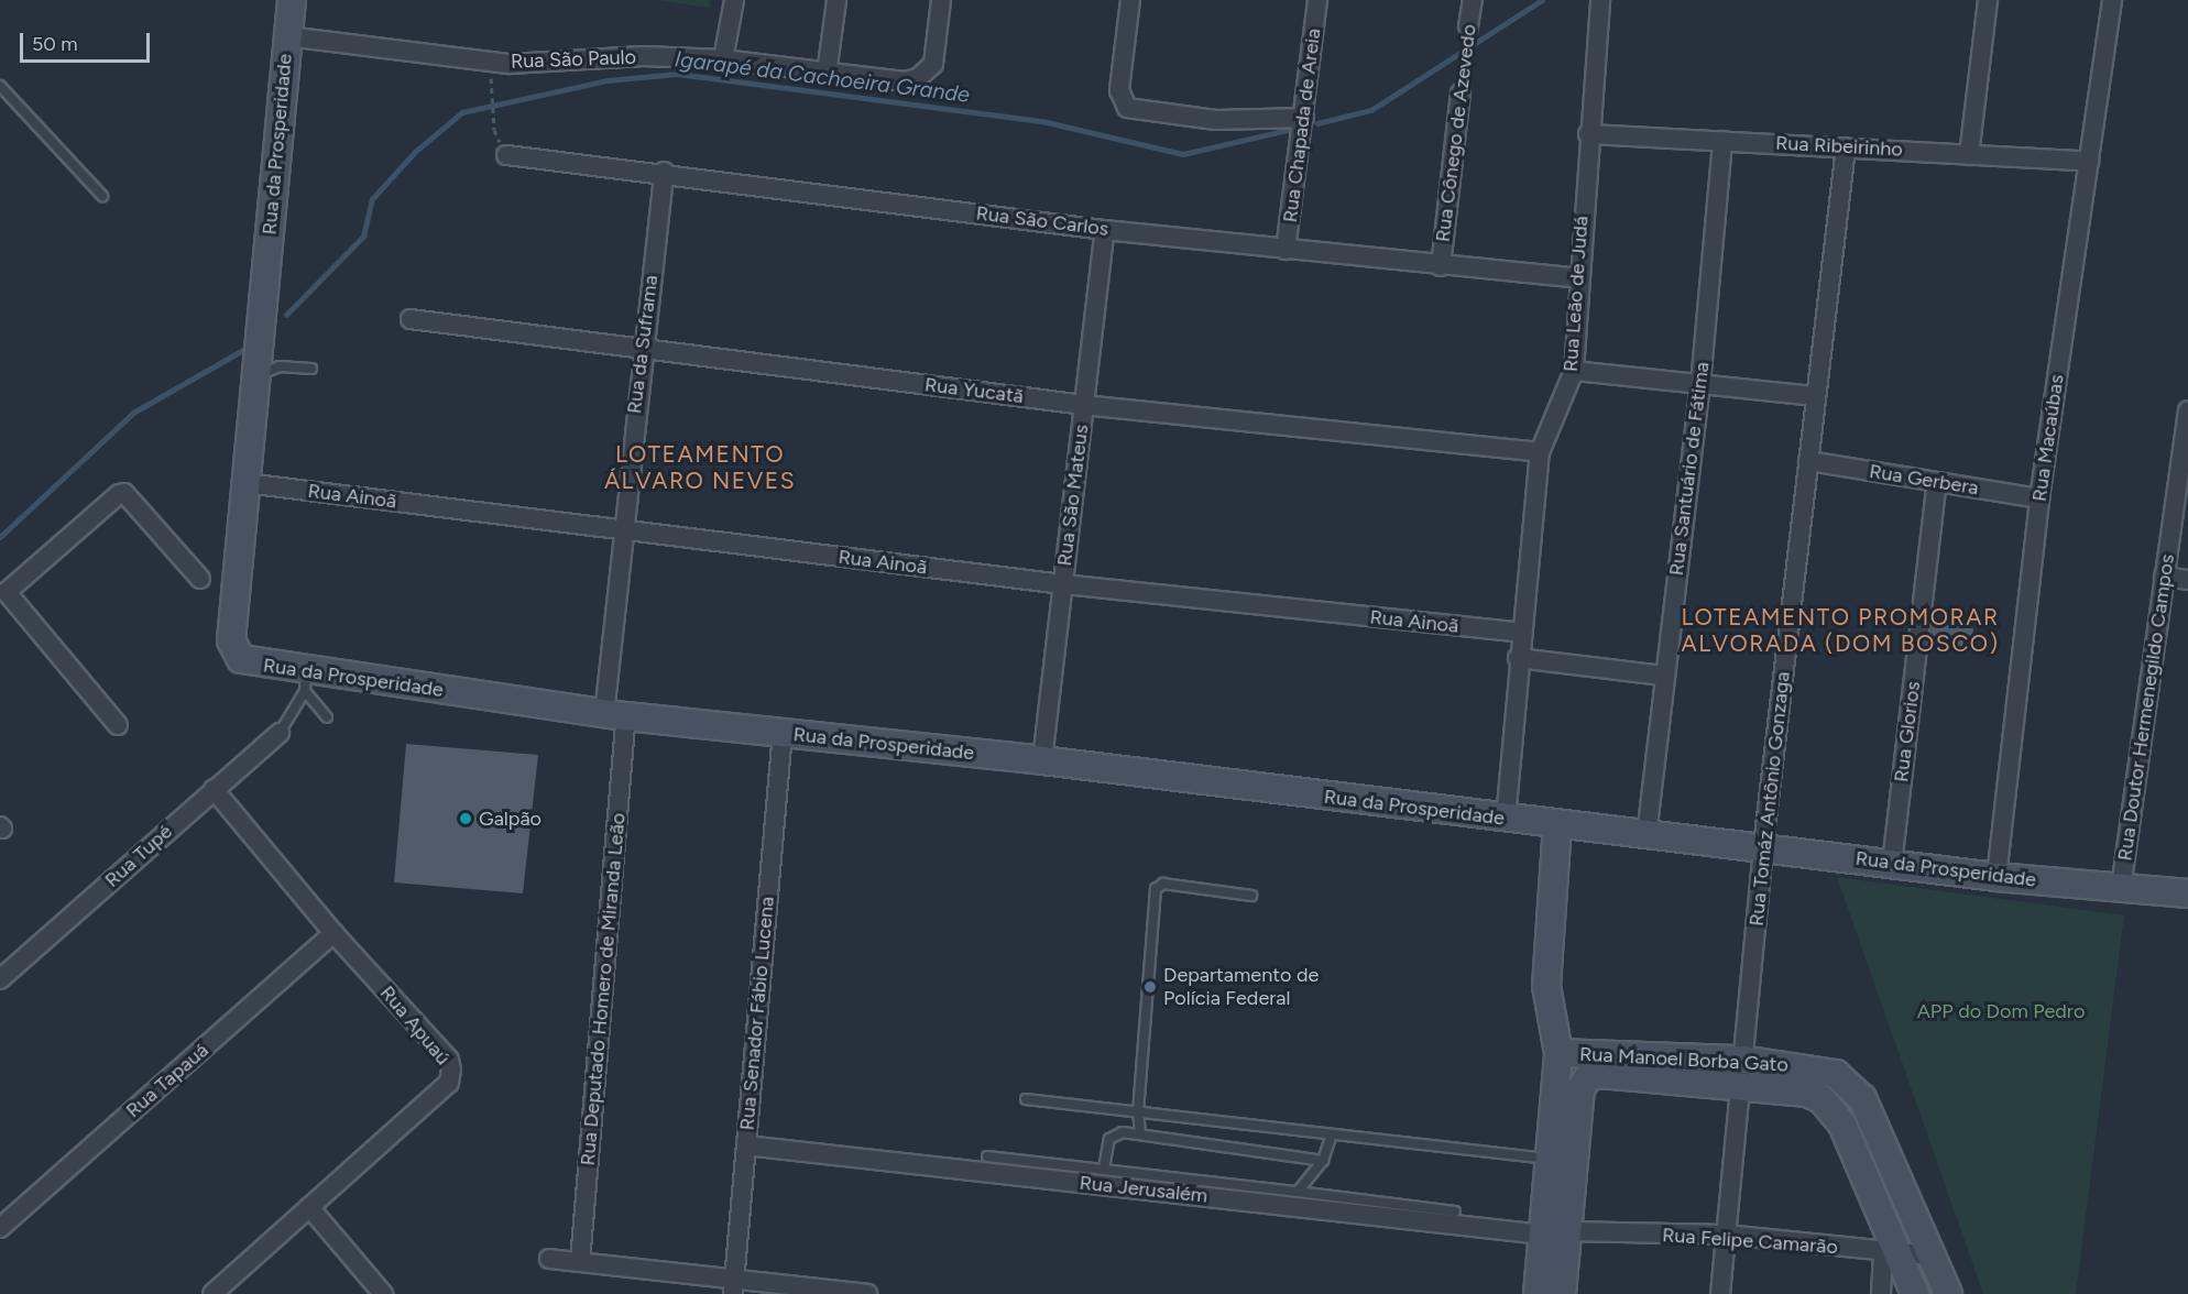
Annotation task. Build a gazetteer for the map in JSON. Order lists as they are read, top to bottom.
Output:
{
  "streets": {
    "street": [
      "Rua São Paulo",
      "Rua Chapada de Areia",
      "Rua Cônego de Azevedo",
      "Rua da Prosperidade",
      "Rua Ribeirinho",
      "Rua São Carlos",
      "Rua Leão de Judá",
      "Rua da Suframa",
      "Rua Yucatã",
      "Rua Macaúbas",
      "Rua Santuário de Fátima",
      "Rua Gerbera",
      "Rua São Mateus",
      "Rua Ainoã",
      "Rua Doutor Hermenegildo Campos",
      "Rua Glorios",
      "Rua Tomáz Antônio Gonzaga",
      "Rua Tupé",
      "Rua Deputado Homero de Miranda Leão",
      "Rua Senador Fábio Lucena",
      "Rua Apuaú",
      "Rua Manoel Borba Gato",
      "Rua Tapauá",
      "Rua Jerusalém",
      "Rua Felipe Camarão"
    ]
  },
  "crossings": [
    ["Rua São Paulo", "Rua da Prosperidade"],
    ["Rua Chapada de Areia", "Rua São Carlos"],
    ["Rua Cônego de Azevedo", "Rua São Carlos"],
    ["Rua da Prosperidade", "Rua Leão de Judá"],
    ["Rua da Prosperidade", "Rua da Suframa"],
    ["Rua da Prosperidade", "Rua Macaúbas"],
    ["Rua da Prosperidade", "Rua Santuário de Fátima"],
    ["Rua da Prosperidade", "Rua São Mateus"],
    ["Rua da Prosperidade", "Rua Ainoã"],
    ["Rua da Prosperidade", "Rua Doutor Hermenegildo Campos"],
    ["Rua da Prosperidade", "Rua Glorios"],
    ["Rua da Prosperidade", "Rua Tomáz Antônio Gonzaga"],
    ["Rua da Prosperidade", "Rua Deputado Homero de Miranda Leão"],
    ["Rua da Prosperidade", "Rua Senador Fábio Lucena"],
    ["Rua Ribeirinho", "Rua Leão de Judá"],
    ["Rua Ribeirinho", "Rua Macaúbas"],
    ["Rua Ribeirinho", "Rua Santuário de Fátima"],
    ["Rua Ribeirinho", "Rua Tomáz Antônio Gonzaga"],
    ["Rua São Carlos", "Rua Leão de Judá"],
    ["Rua São Carlos", "Rua da Suframa"],
    ["Rua São Carlos", "Rua São Mateus"],
    ["Rua Leão de Judá", "Rua Yucatã"],
    ["Rua Leão de Judá", "Rua Ainoã"],
    ["Rua da Suframa", "Rua Yucatã"],
    ["Rua da Suframa", "Rua Ainoã"],
    ["Rua da Suframa", "Rua Deputado Homero de Miranda Leão"],
    ["Rua Yucatã", "Rua São Mateus"],
    ["Rua Macaúbas", "Rua Gerbera"],
    ["Rua Gerbera", "Rua Glorios"],
    ["Rua Gerbera", "Rua Tomáz Antônio Gonzaga"],
    ["Rua São Mateus", "Rua Ainoã"],
    ["Rua Tomáz Antônio Gonzaga", "Rua Manoel Borba Gato"],
    ["Rua Tomáz Antônio Gonzaga", "Rua Felipe Camarão"],
    ["Rua Tupé", "Rua Apuaú"],
    ["Rua Senador Fábio Lucena", "Rua Jerusalém"],
    ["Rua Apuaú", "Rua Tapauá"],
    ["Rua Manoel Borba Gato", "Rua Felipe Camarão"],
    ["Rua Jerusalém", "Rua Felipe Camarão"]
  ],
  "districts": ["LOTEAMENTO ÁLVARO NEVES", "LOTEAMENTO PROMORAR ALVORADA (DOM BOSCO)"],
  "water": ["Igarapé da Cachoeira Grande"],
  "parks": ["APP do Dom Pedro"],
  "places": ["Galpão", "Departamento de Polícia Federal"],
  "scale_bar": "50 m"
}
